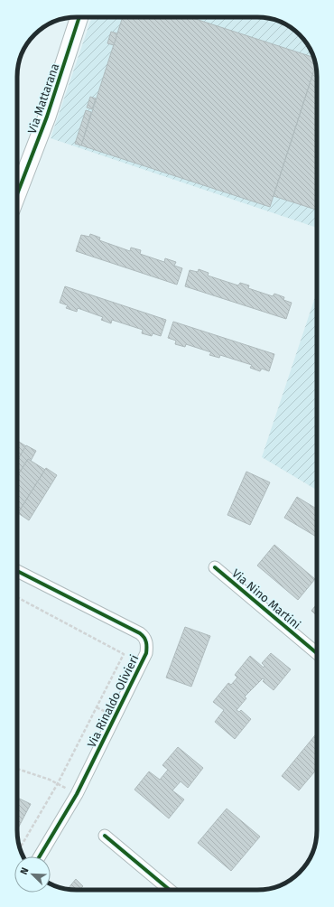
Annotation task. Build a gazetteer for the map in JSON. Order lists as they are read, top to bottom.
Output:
{
  "streets": {
    "street": ["Via Mattarana", "Via Nino Martini", "Via Rinaldo Olivieri"]
  },
  "north": "top left"
}
